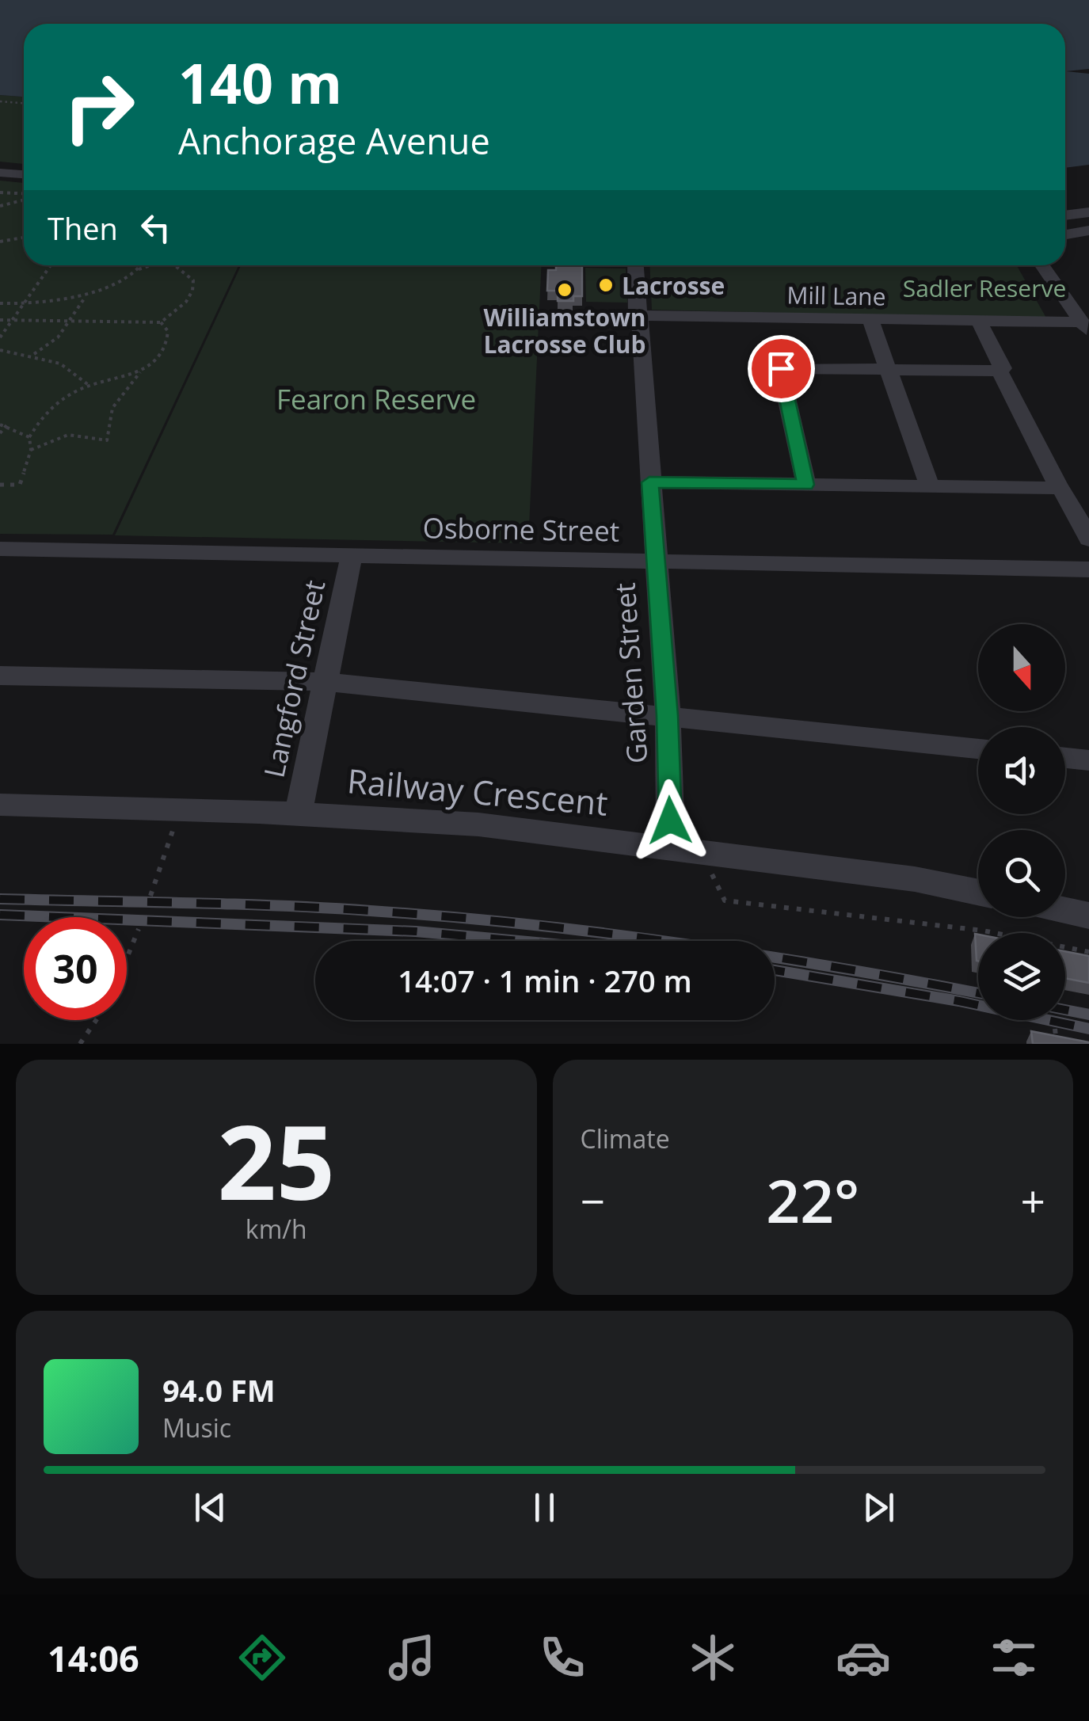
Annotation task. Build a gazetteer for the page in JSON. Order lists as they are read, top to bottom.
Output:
{
  "streets": {
    "street": [
      "Mill Lane",
      "Osborne Street",
      "Garden Street",
      "Langford Street",
      "Railway Crescent"
    ]
  },
  "crossings": [
    ["Mill Lane", "Garden Street"],
    ["Osborne Street", "Garden Street"],
    ["Osborne Street", "Langford Street"],
    ["Garden Street", "Railway Crescent"],
    ["Langford Street", "Railway Crescent"]
  ],
  "parks": ["Sadler Reserve", "Fearon Reserve"],
  "places": ["Lacrosse", "Williamstown Lacrosse Club"],
  "north": "bottom",
  "page": {
    "turn": ["140 m", "Anchorage Avenue"],
    "then": "Then",
    "limit": "30",
    "trip": "14:07 · 1 min · 270 m",
    "tile": [
      ["25", "km/h"],
      "Climate"
    ],
    "heat": ["−", "22°", "+"],
    "song": ["94.0 FM", "Music"],
    "tabs": "14:06"
  }
}
